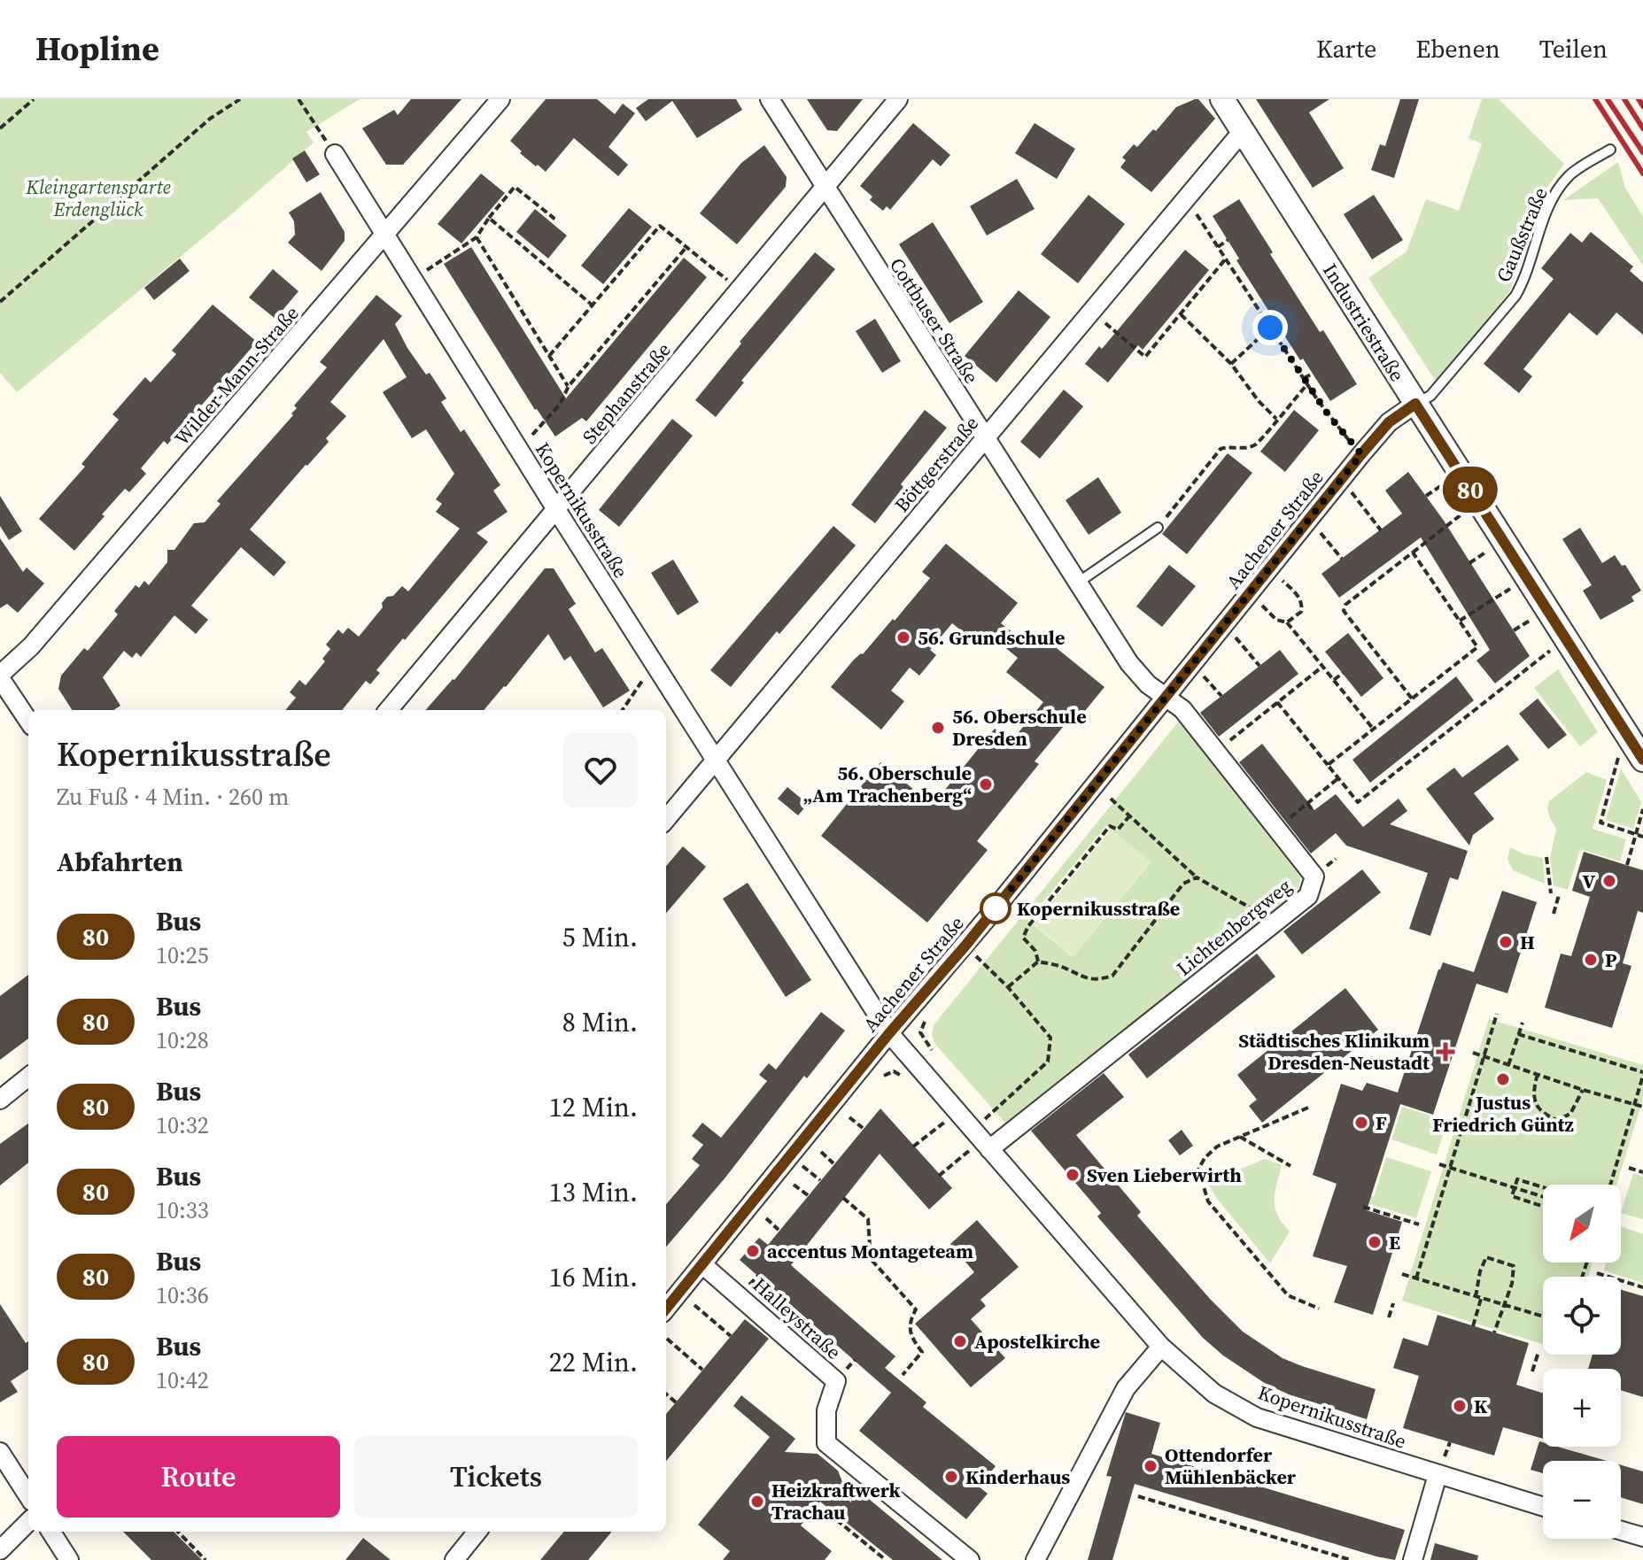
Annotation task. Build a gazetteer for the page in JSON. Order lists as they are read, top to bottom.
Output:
{
  "streets": {
    "street": [
      "Cottbuser Straße",
      "Industriestraße",
      "Wilder-Mann-Straße",
      "Stephanstraße",
      "Böttgerstraße",
      "Kopernikusstraße",
      "Aachener Straße",
      "Lichtenbergweg",
      "Halleystraße"
    ],
    "lane": ["Gaußstraße"]
  },
  "crossings": [
    ["Gaußstraße", "Industriestraße"],
    ["Gaußstraße", "Aachener Straße"],
    ["Cottbuser Straße", "Stephanstraße"],
    ["Cottbuser Straße", "Böttgerstraße"],
    ["Cottbuser Straße", "Aachener Straße"],
    ["Cottbuser Straße", "Lichtenbergweg"],
    ["Industriestraße", "Böttgerstraße"],
    ["Industriestraße", "Aachener Straße"],
    ["Wilder-Mann-Straße", "Kopernikusstraße"],
    ["Stephanstraße", "Kopernikusstraße"],
    ["Böttgerstraße", "Kopernikusstraße"],
    ["Kopernikusstraße", "Aachener Straße"],
    ["Kopernikusstraße", "Lichtenbergweg"],
    ["Aachener Straße", "Lichtenbergweg"],
    ["Aachener Straße", "Halleystraße"]
  ],
  "parks": ["Kleingartensparte Erdenglück"],
  "places": {
    "other": [
      "56. Grundschule",
      "56. Oberschule Dresden",
      "56. Oberschule „Am Trachenberg“",
      "V",
      "Kopernikusstraße",
      "H",
      "P",
      "Justus Friedrich Güntz",
      "F",
      "Sven Lieberwirth",
      "E",
      "accentus Montageteam",
      "Apostelkirche",
      "K",
      "Ottendorfer Mühlenbäcker",
      "Kinderhaus",
      "Heizkraftwerk Trachau"
    ],
    "health": ["Städtisches Klinikum Dresden-Neustadt"]
  },
  "lines": ["bus line 80"],
  "north": "bottom left",
  "page": {
    "header": "Hopline",
    "nav": ["Karte", "Ebenen", "Teilen"],
    "on_map": "80",
    "heading": [
      ["Kopernikusstraße", "Zu Fuß · 4 Min. · 260 m"],
      "Abfahrten"
    ],
    "list": [
      {
        "mark": "80",
        "name": "Bus",
        "note": "10:25",
        "value": "5 Min."
      },
      {
        "mark": "80",
        "name": "Bus",
        "note": "10:28",
        "value": "8 Min."
      },
      {
        "mark": "80",
        "name": "Bus",
        "note": "10:32",
        "value": "12 Min."
      },
      {
        "mark": "80",
        "name": "Bus",
        "note": "10:33",
        "value": "13 Min."
      },
      {
        "mark": "80",
        "name": "Bus",
        "note": "10:36",
        "value": "16 Min."
      },
      {
        "mark": "80",
        "name": "Bus",
        "note": "10:42",
        "value": "22 Min."
      }
    ],
    "map_buttons": ["+", "−"],
    "buttons": ["Route", "Tickets"]
  }
}
